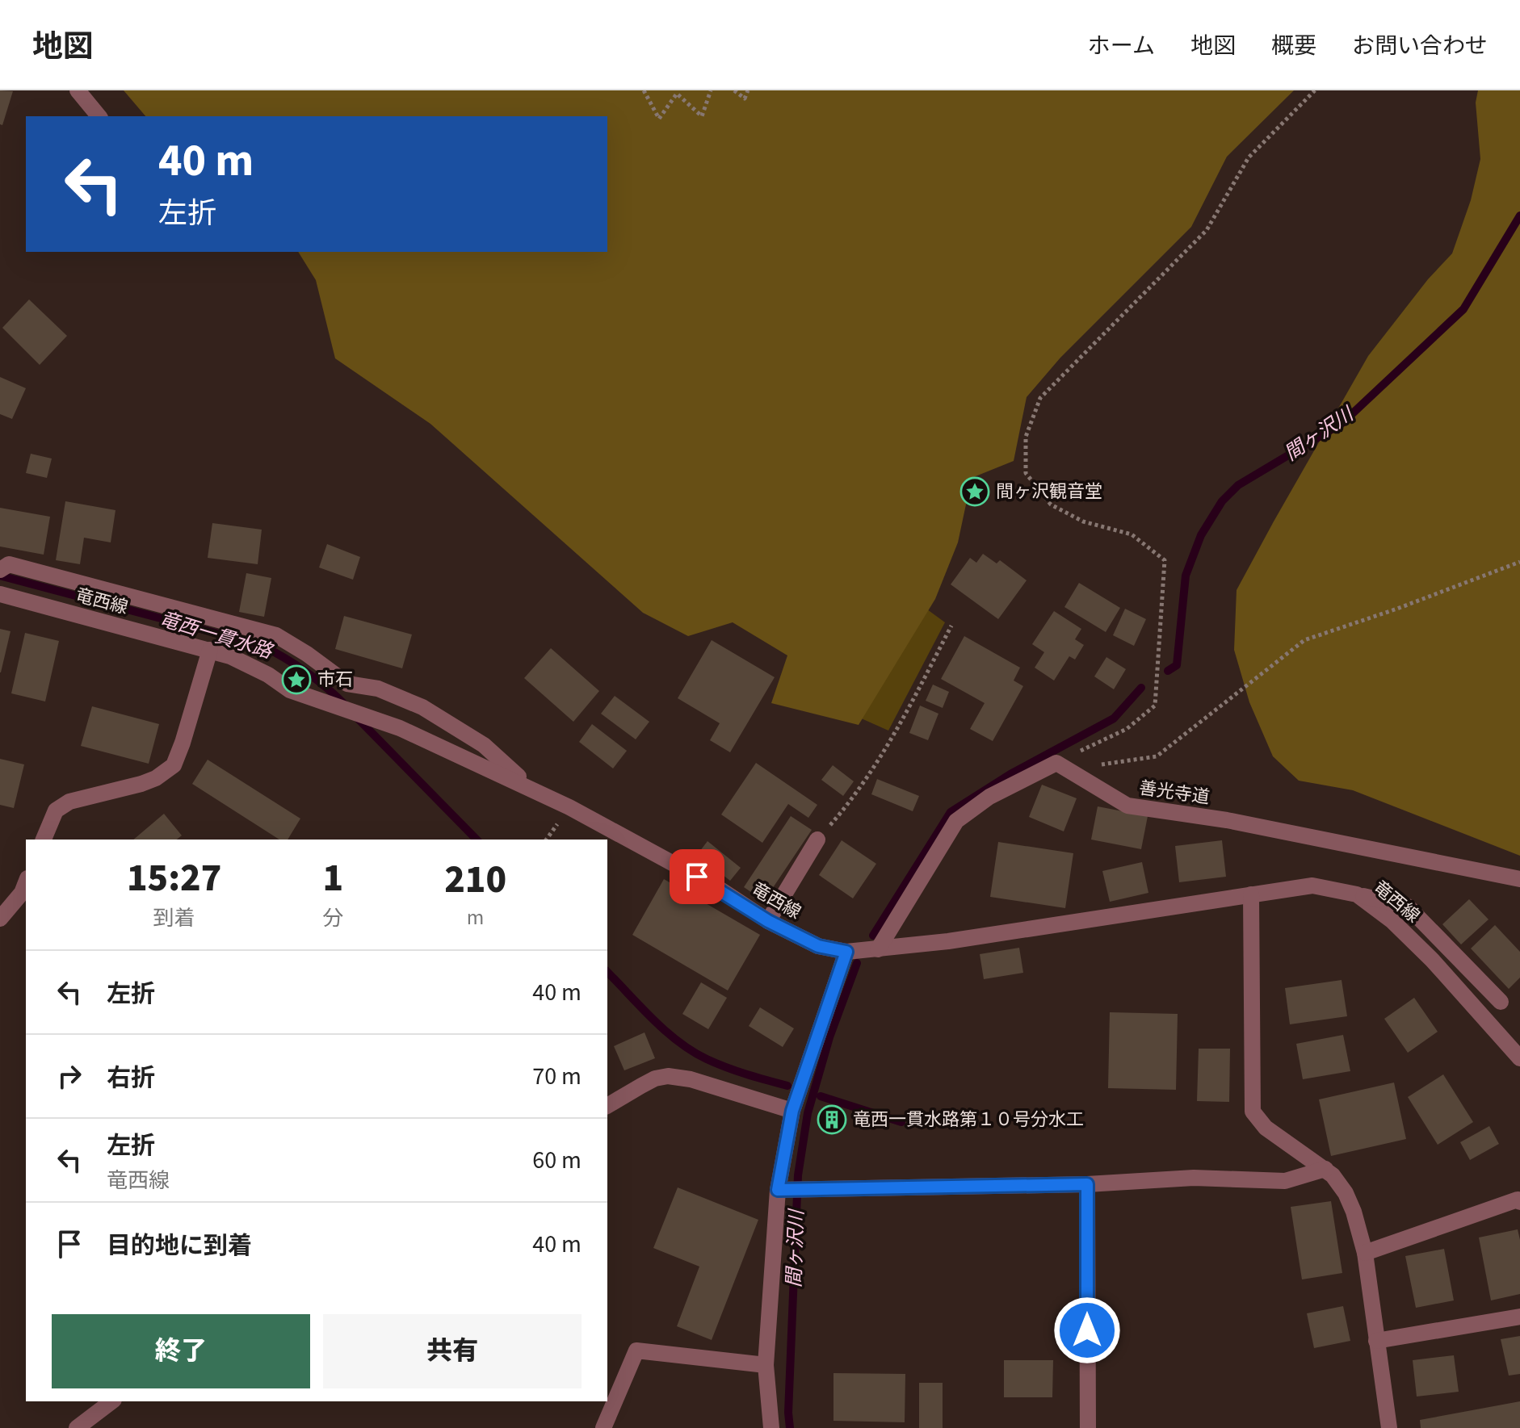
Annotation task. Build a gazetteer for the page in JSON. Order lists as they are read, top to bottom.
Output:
{
  "streets": {
    "street": ["竜西線", "善光寺道"]
  },
  "water": ["間ヶ沢川", "竜西一貫水路"],
  "places": {
    "place": ["間ヶ沢観音堂", "市石"],
    "building": ["竜西一貫水路第１０号分水工"]
  },
  "page": {
    "header": "地図",
    "nav": [
      "ホーム",
      "地図",
      "概要",
      "お問い合わせ"
    ],
    "turn": ["40 m", "左折"],
    "eta": [
      "15:27",
      "到着",
      "1",
      "分",
      "210",
      "m"
    ],
    "list": [
      {
        "name": "左折",
        "value": "40 m"
      },
      {
        "name": "右折",
        "value": "70 m"
      },
      {
        "name": "左折",
        "note": "竜西線",
        "value": "60 m"
      },
      {
        "name": "目的地に到着",
        "value": "40 m"
      }
    ],
    "buttons": ["終了", "共有"]
  }
}
